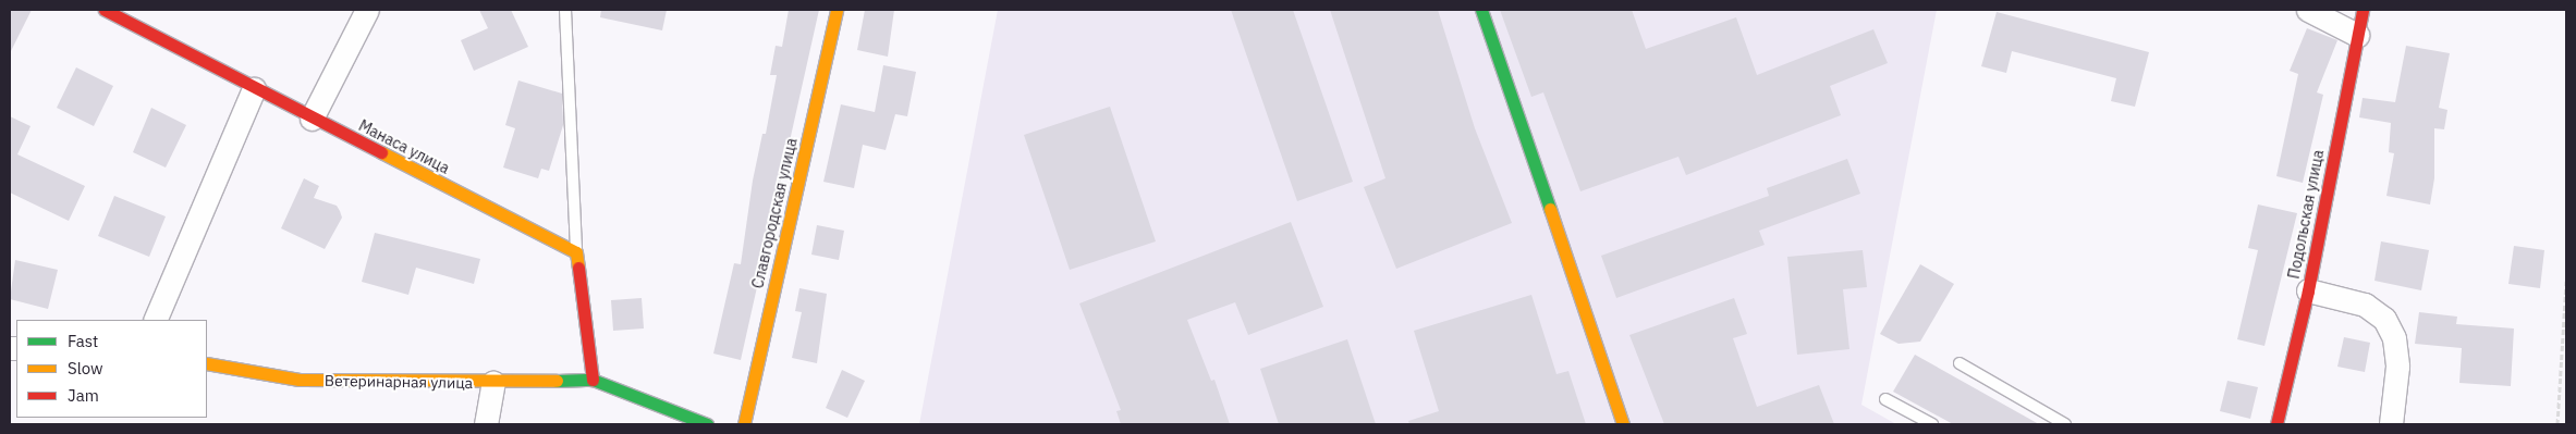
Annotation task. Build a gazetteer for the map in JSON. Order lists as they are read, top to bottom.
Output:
{
  "streets": {
    "street": [
      "Манаса улица",
      "Славгородская улица",
      "Подольская улица",
      "Ветеринарная улица"
    ]
  },
  "legend": ["Fast", "Slow", "Jam"]
}
